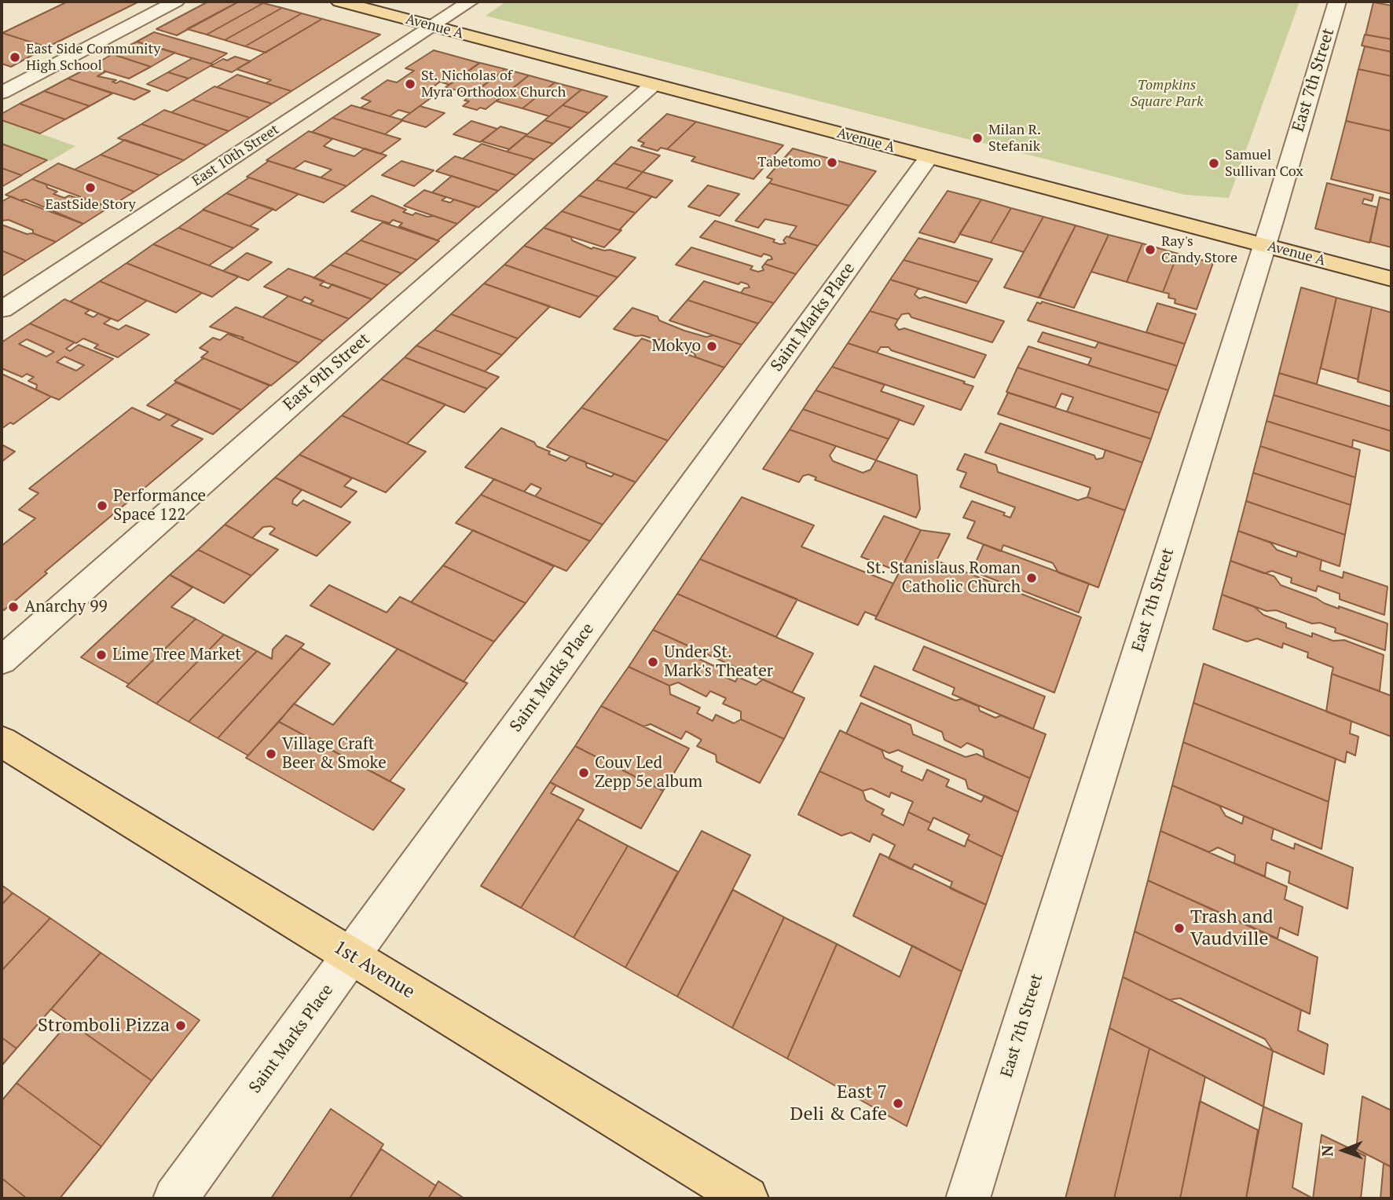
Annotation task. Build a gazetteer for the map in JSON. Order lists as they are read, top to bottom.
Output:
{
  "streets": {
    "main road": ["Avenue A", "1st Avenue"],
    "street": [
      "East 7th Street",
      "East 10th Street",
      "Saint Marks Place",
      "East 9th Street"
    ]
  },
  "crossings": [
    ["Avenue A", "East 7th Street"],
    ["Avenue A", "East 10th Street"],
    ["Avenue A", "Saint Marks Place"],
    ["Avenue A", "East 9th Street"],
    ["Saint Marks Place", "1st Avenue"]
  ],
  "parks": ["Tompkins Square Park"],
  "places": [
    "East Side Community High School",
    "St. Nicholas of Myra Orthodox Church",
    "Milan R. Stefanik",
    "Tabetomo",
    "Samuel Sullivan Cox",
    "EastSide Story",
    "Ray's Candy Store",
    "Mokyo",
    "Performance Space 122",
    "St. Stanislaus Roman Catholic Church",
    "Anarchy 99",
    "Lime Tree Market",
    "Under St. Mark's Theater",
    "Village Craft Beer & Smoke",
    "Couv Led Zepp 5e album",
    "Trash and Vaudville",
    "Stromboli Pizza",
    "East 7 Deli & Cafe"
  ],
  "north": "left"
}
